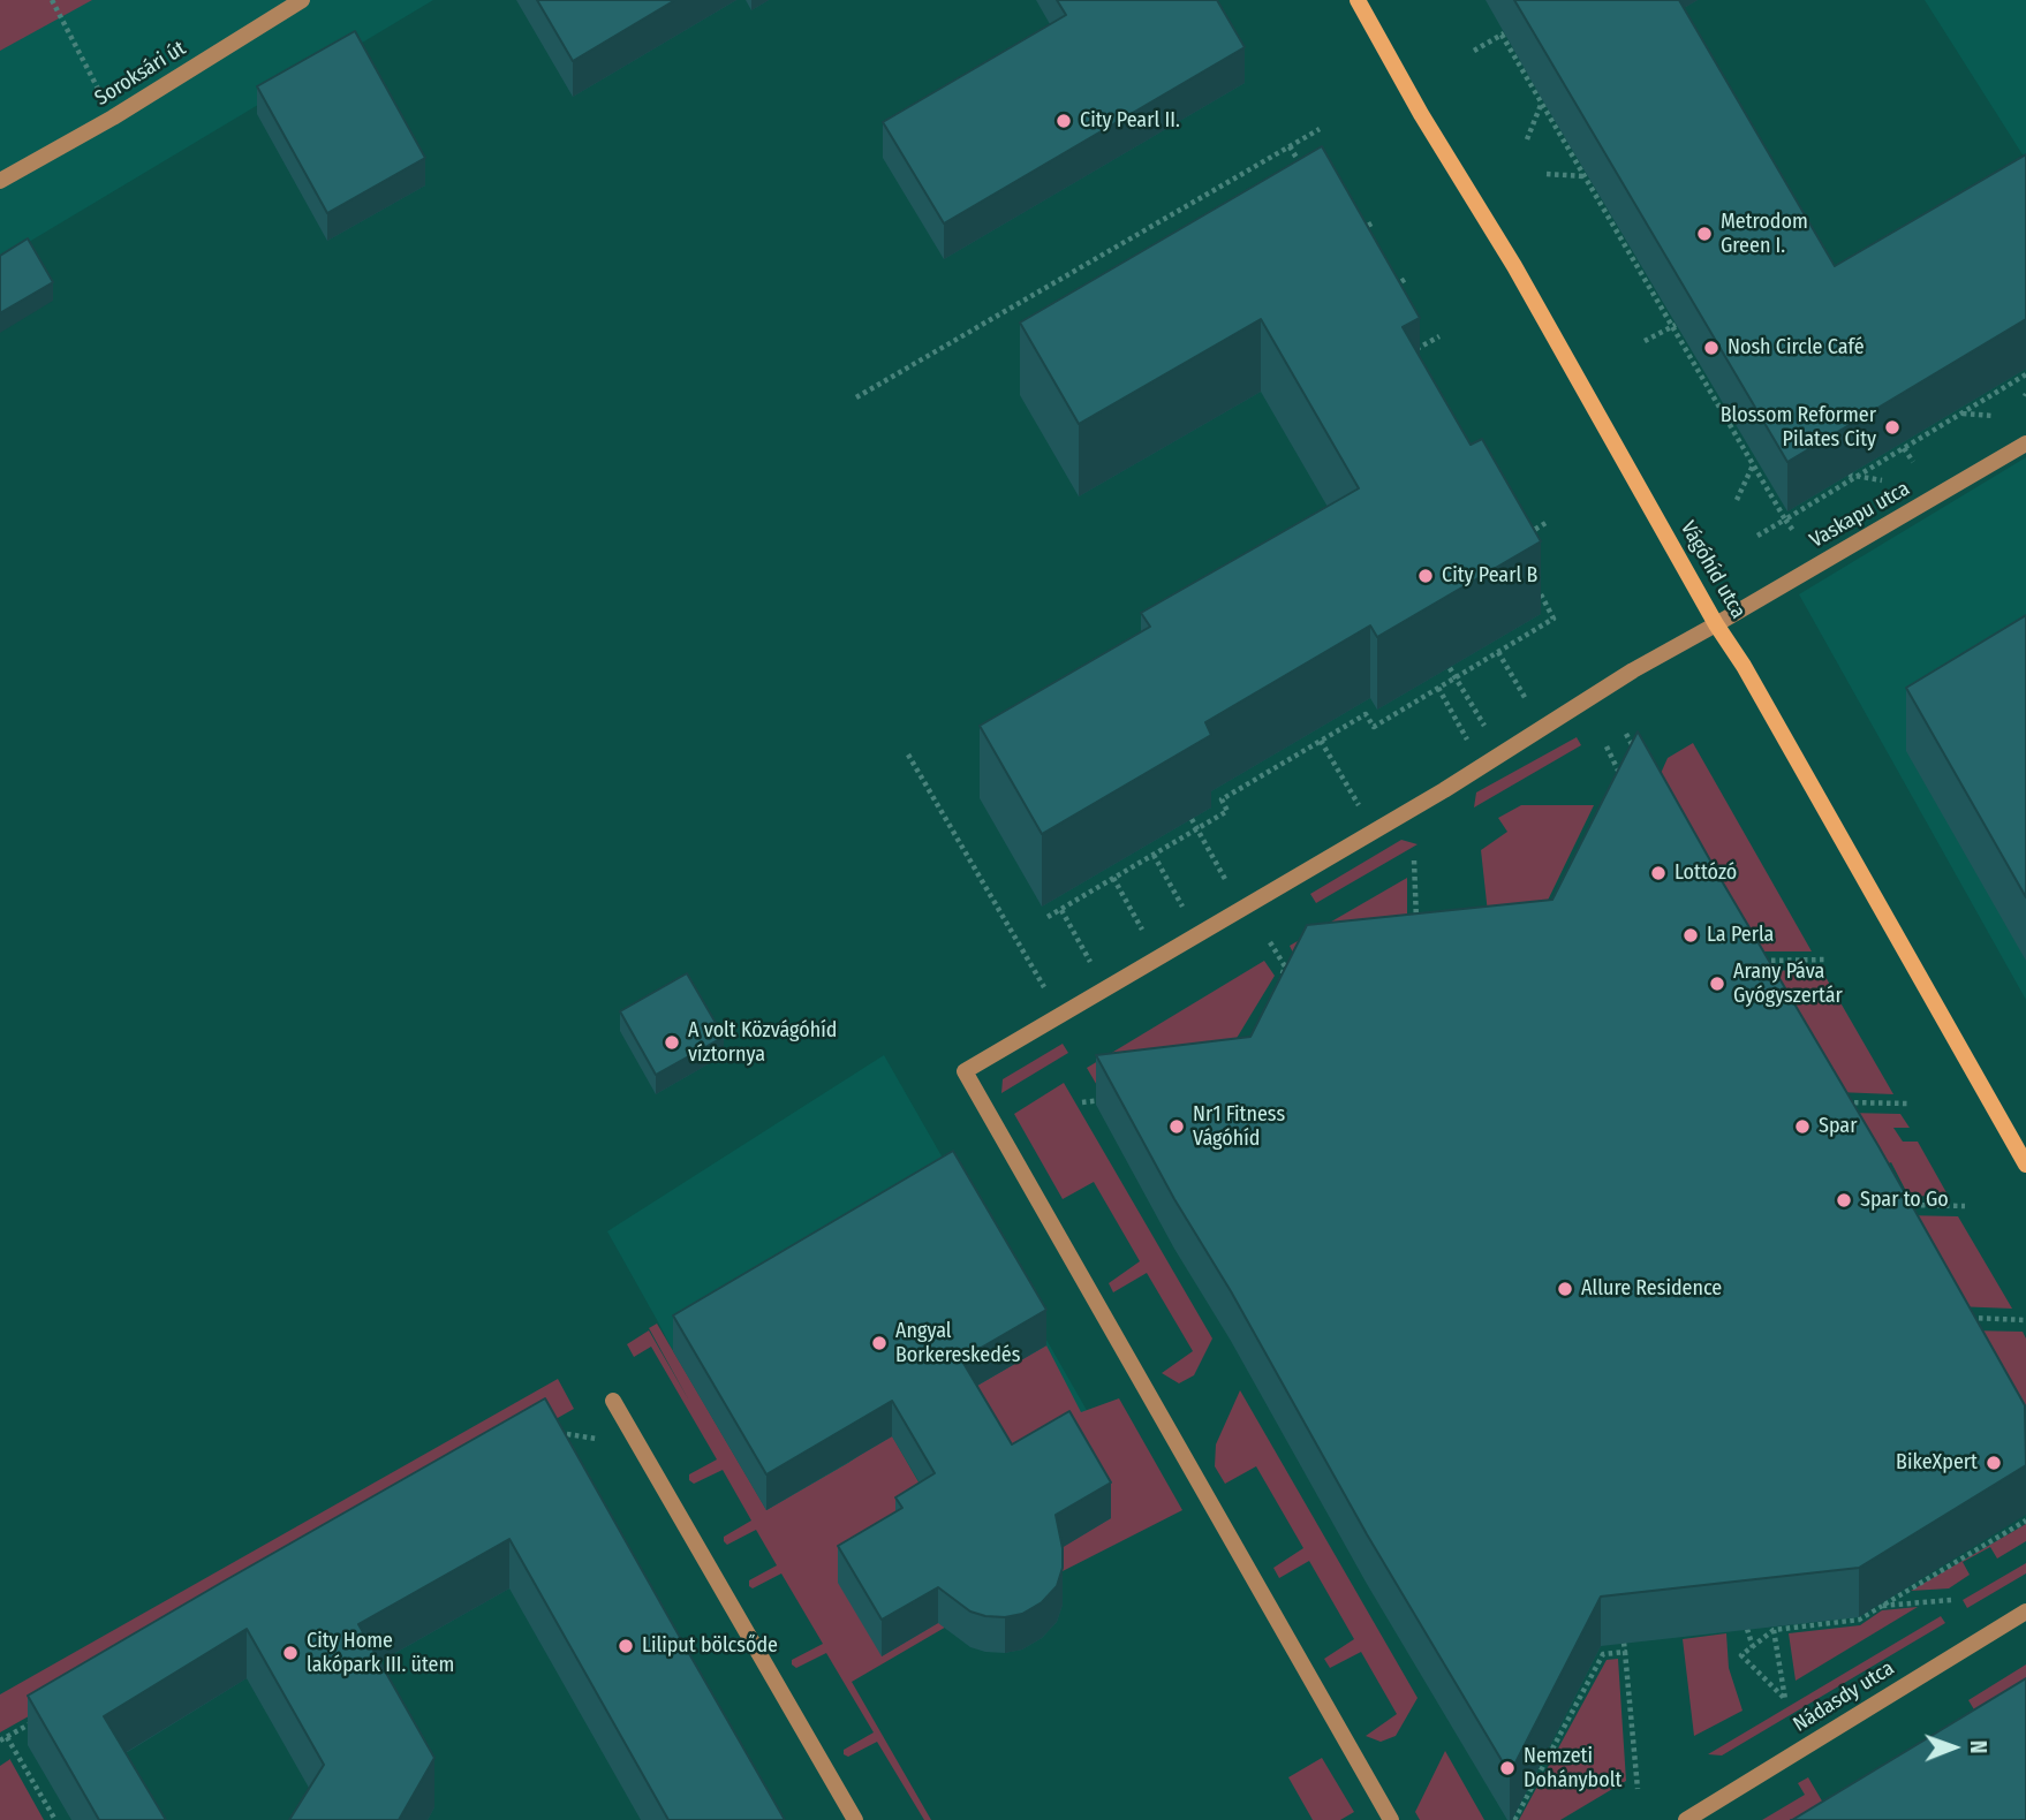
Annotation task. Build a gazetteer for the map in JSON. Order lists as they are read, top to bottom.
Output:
{
  "streets": {
    "street": [
      "Soroksári út",
      "Vaskapu utca",
      "Vágóhíd utca",
      "Nádasdy utca"
    ]
  },
  "crossings": [
    ["Vaskapu utca", "Vágóhíd utca"]
  ],
  "places": [
    "City Pearl II.",
    "Metrodom Green I.",
    "Nosh Circle Café",
    "Blossom Reformer Pilates City",
    "City Pearl B",
    "Lottózó",
    "La Perla",
    "Arany Páva Gyógyszertár",
    "A volt Közvágóhíd víztornya",
    "Nr1 Fitness Vágóhíd",
    "Spar",
    "Spar to Go",
    "Allure Residence",
    "Angyal Borkereskedés",
    "BikeXpert",
    "Liliput bölcsőde",
    "City Home lakópark III. ütem",
    "Nemzeti Dohánybolt"
  ],
  "north": "right"
}
